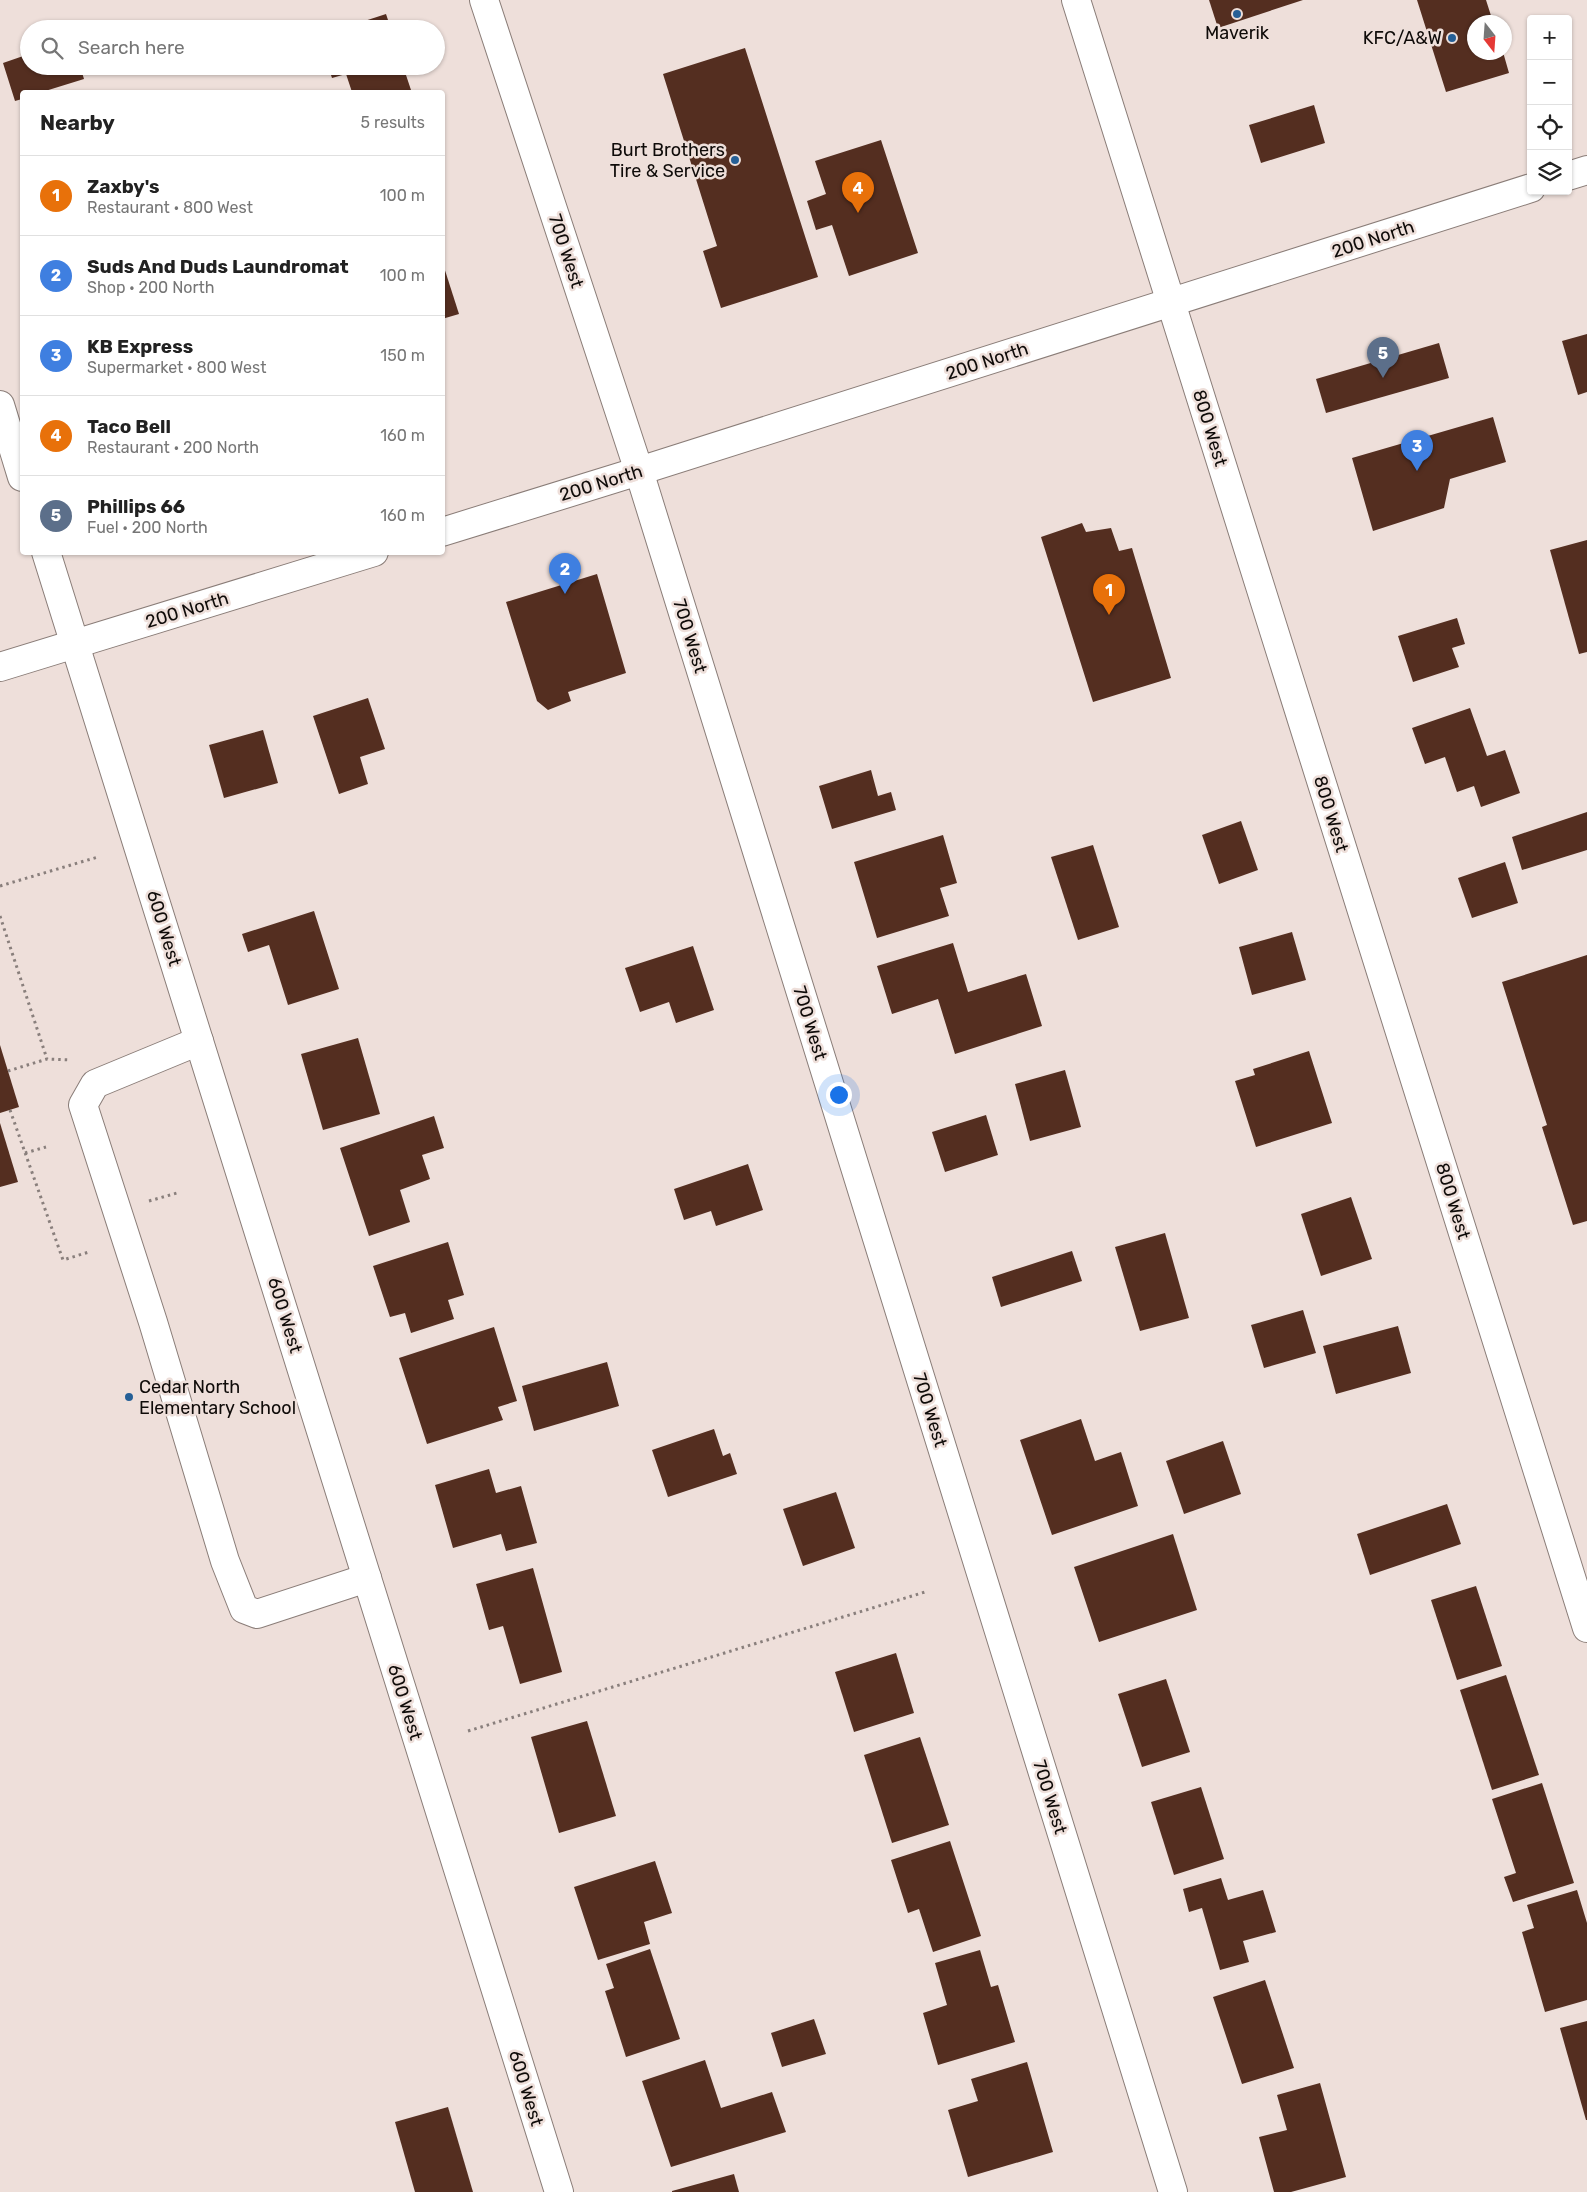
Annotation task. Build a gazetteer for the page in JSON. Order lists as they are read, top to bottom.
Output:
{
  "streets": {
    "street": [
      "200 North",
      "700 West",
      "800 West",
      "600 West"
    ]
  },
  "crossings": [
    ["200 North", "700 West"],
    ["200 North", "800 West"],
    ["200 North", "600 West"]
  ],
  "places": [
    "Maverik",
    "KFC/A&W",
    "Burt Brothers Tire & Service",
    "Cedar North Elementary School"
  ],
  "north": "bottom",
  "page": {
    "map_buttons": ["+", "−"],
    "search": "Search here",
    "heading": ["Nearby", "5 results"],
    "list": [
      {
        "mark": "1",
        "name": "Zaxby's",
        "note": "Restaurant · 800 West",
        "value": "100 m"
      },
      {
        "mark": "2",
        "name": "Suds And Duds Laundromat",
        "note": "Shop · 200 North",
        "value": "100 m"
      },
      {
        "mark": "3",
        "name": "KB Express",
        "note": "Supermarket · 800 West",
        "value": "150 m"
      },
      {
        "mark": "4",
        "name": "Taco Bell",
        "note": "Restaurant · 200 North",
        "value": "160 m"
      },
      {
        "mark": "5",
        "name": "Phillips 66",
        "note": "Fuel · 200 North",
        "value": "160 m"
      }
    ],
    "pins": [
      "4",
      "5",
      "3",
      "2",
      "1"
    ]
  }
}
